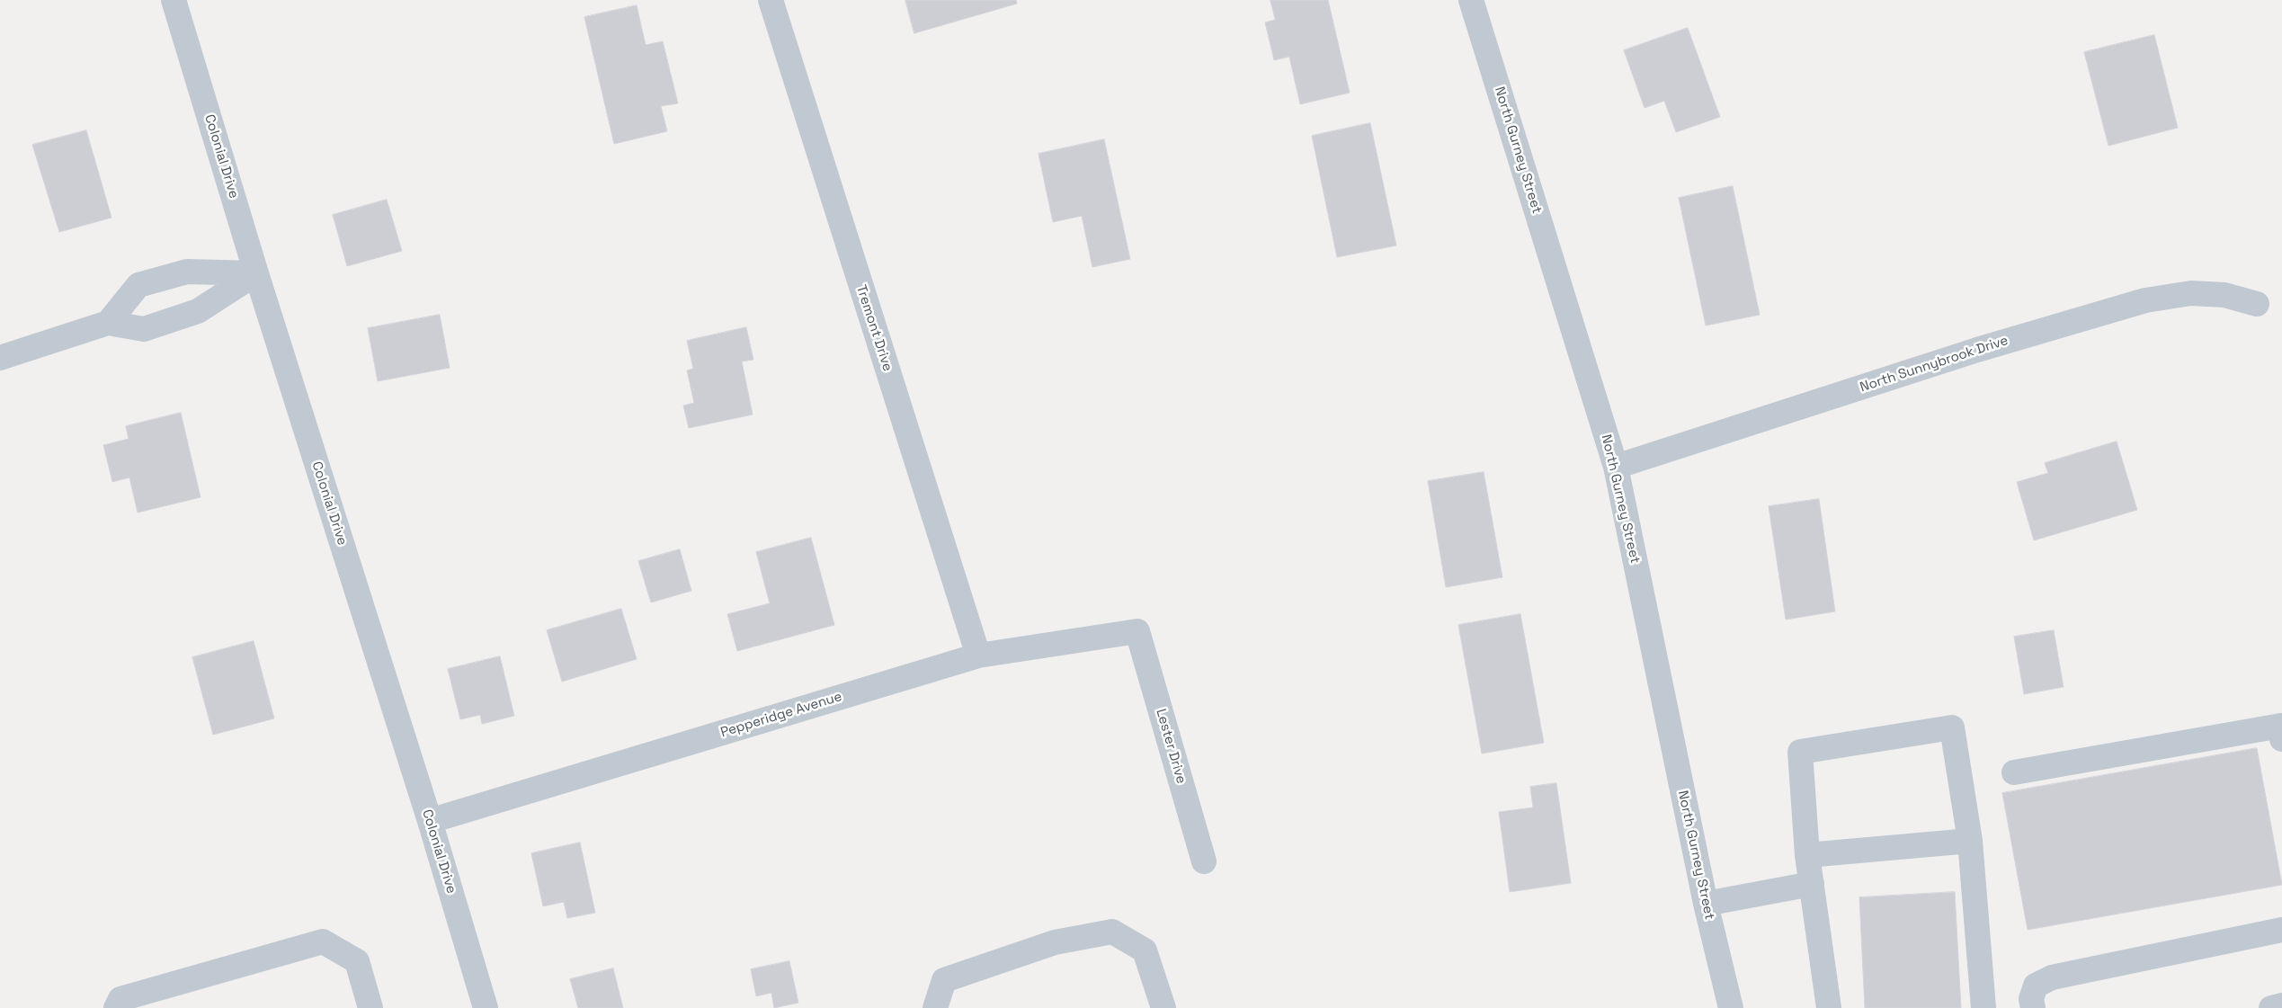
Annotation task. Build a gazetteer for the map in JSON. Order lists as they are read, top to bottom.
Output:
{
  "streets": {
    "street": [
      "North Gurney Street",
      "Colonial Drive",
      "Tremont Drive",
      "North Sunnybrook Drive",
      "Pepperidge Avenue",
      "Lester Drive"
    ]
  },
  "crossings": [
    ["North Gurney Street", "North Sunnybrook Drive"],
    ["Colonial Drive", "Pepperidge Avenue"],
    ["Tremont Drive", "Pepperidge Avenue"],
    ["Pepperidge Avenue", "Lester Drive"]
  ]
}
